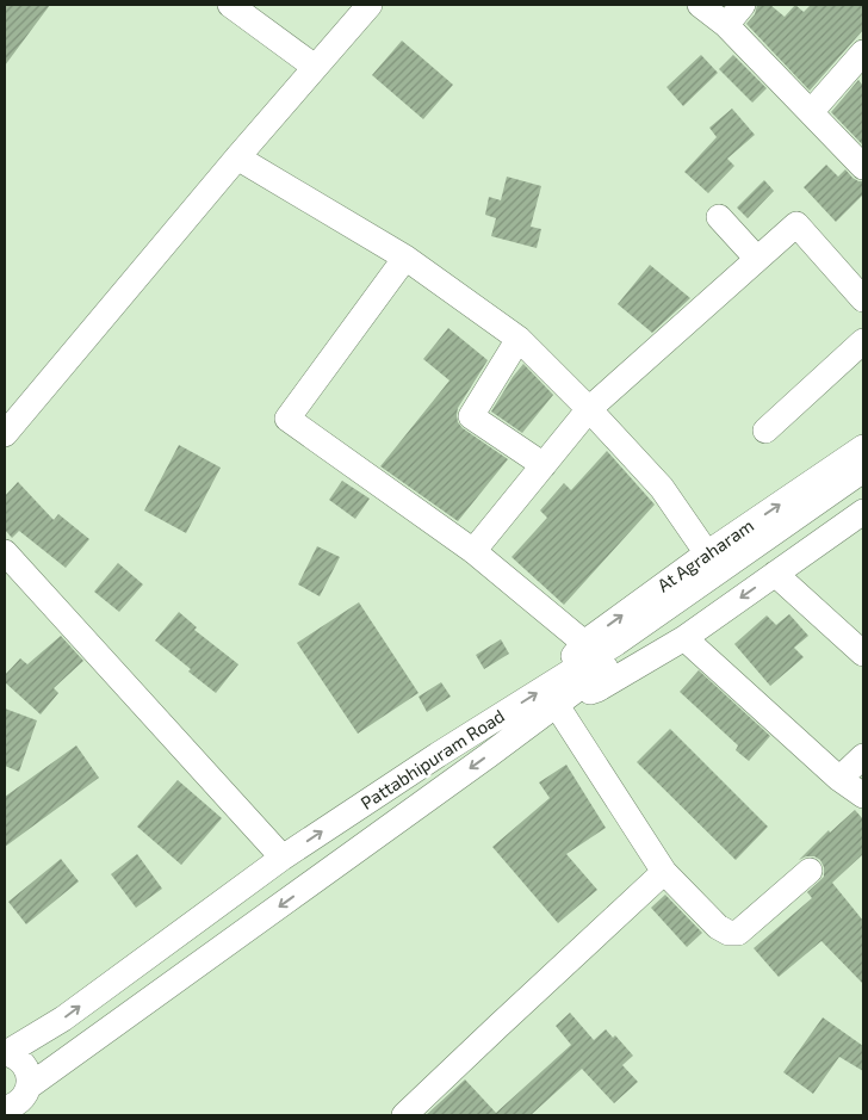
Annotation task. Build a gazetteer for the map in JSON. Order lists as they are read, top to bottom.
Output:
{
  "streets": {
    "street": ["At Agraharam", "Pattabhipuram Road"]
  },
  "crossings": [
    ["At Agraharam", "Pattabhipuram Road"]
  ]
}
